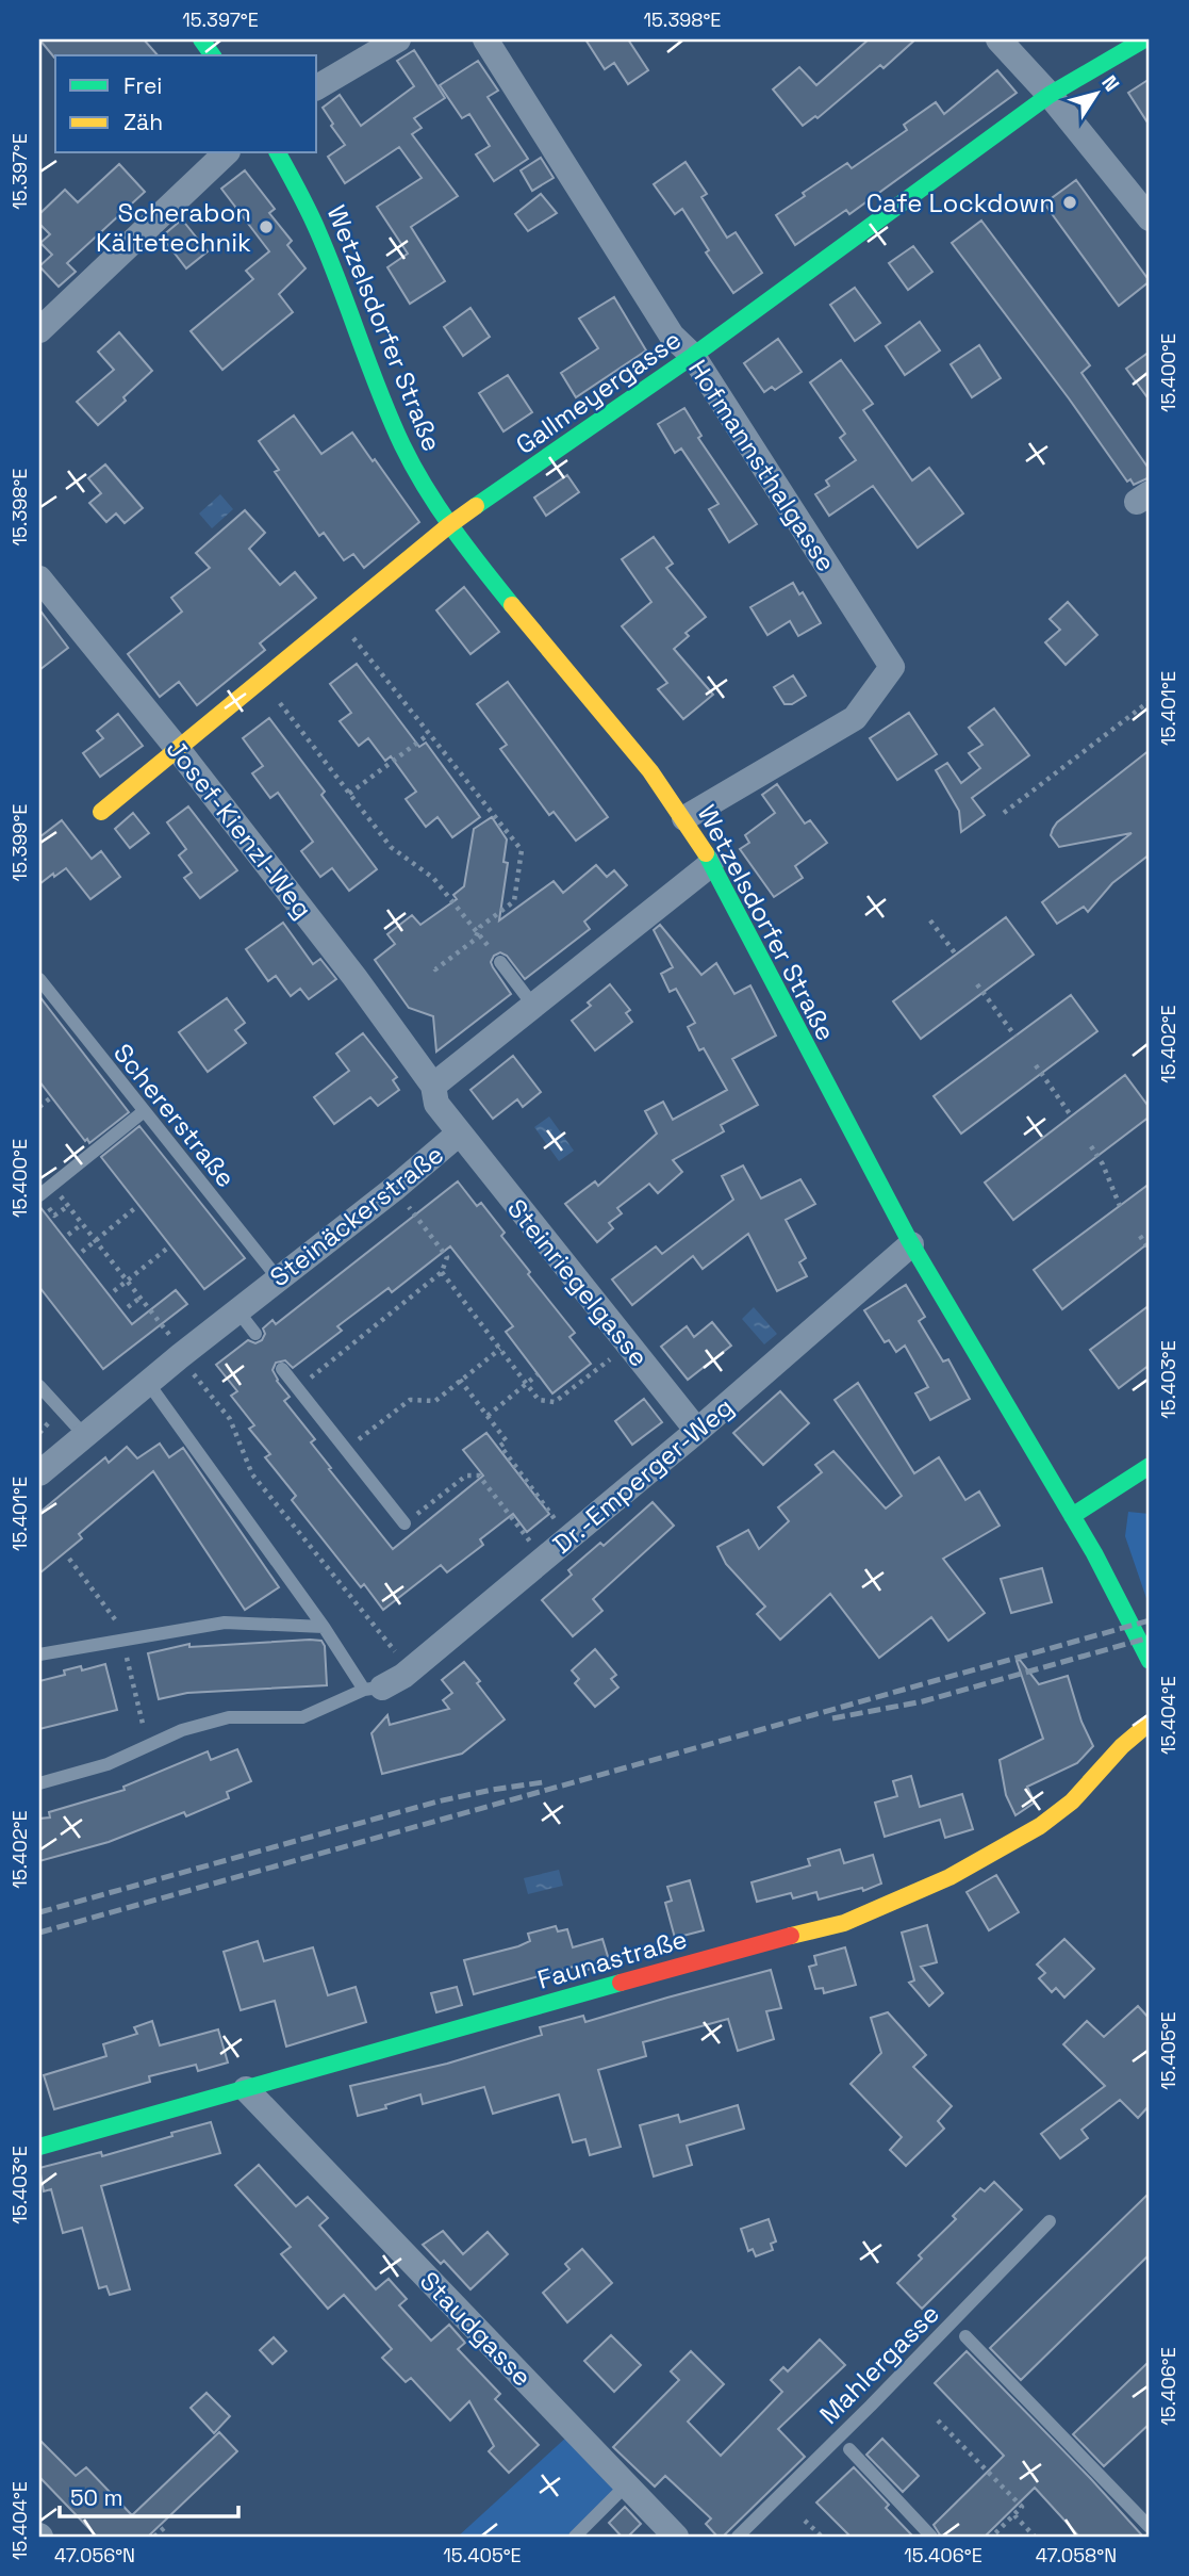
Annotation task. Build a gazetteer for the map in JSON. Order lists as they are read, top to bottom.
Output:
{
  "streets": {
    "street": [
      "Wetzelsdorfer Straße",
      "Gallmeyergasse",
      "Hofmannsthalgasse",
      "Josef-Kienzl-Weg",
      "Steinäckerstraße",
      "Steinriegelgasse",
      "Dr.-Emperger-Weg",
      "Faunastraße",
      "Staudgasse"
    ],
    "lane": ["Schererstraße", "Mahlergasse"]
  },
  "crossings": [
    ["Wetzelsdorfer Straße", "Gallmeyergasse"],
    ["Wetzelsdorfer Straße", "Hofmannsthalgasse"],
    ["Wetzelsdorfer Straße", "Dr.-Emperger-Weg"],
    ["Gallmeyergasse", "Hofmannsthalgasse"],
    ["Gallmeyergasse", "Josef-Kienzl-Weg"],
    ["Josef-Kienzl-Weg", "Steinäckerstraße"],
    ["Schererstraße", "Steinäckerstraße"],
    ["Steinäckerstraße", "Steinriegelgasse"],
    ["Steinriegelgasse", "Dr.-Emperger-Weg"],
    ["Faunastraße", "Staudgasse"]
  ],
  "places": ["Cafe Lockdown", "Scherabon Kältetechnik"],
  "legend": ["Frei", "Zäh"],
  "scale_bar": "50 m",
  "north": "top right",
  "coordinates": [
    "15.397°E",
    "15.398°E",
    "15.400°E",
    "15.401°E",
    "15.399°E",
    "15.402°E",
    "15.403°E",
    "15.404°E",
    "15.405°E",
    "15.406°E",
    "47.056°N",
    "47.058°N"
  ]
}
